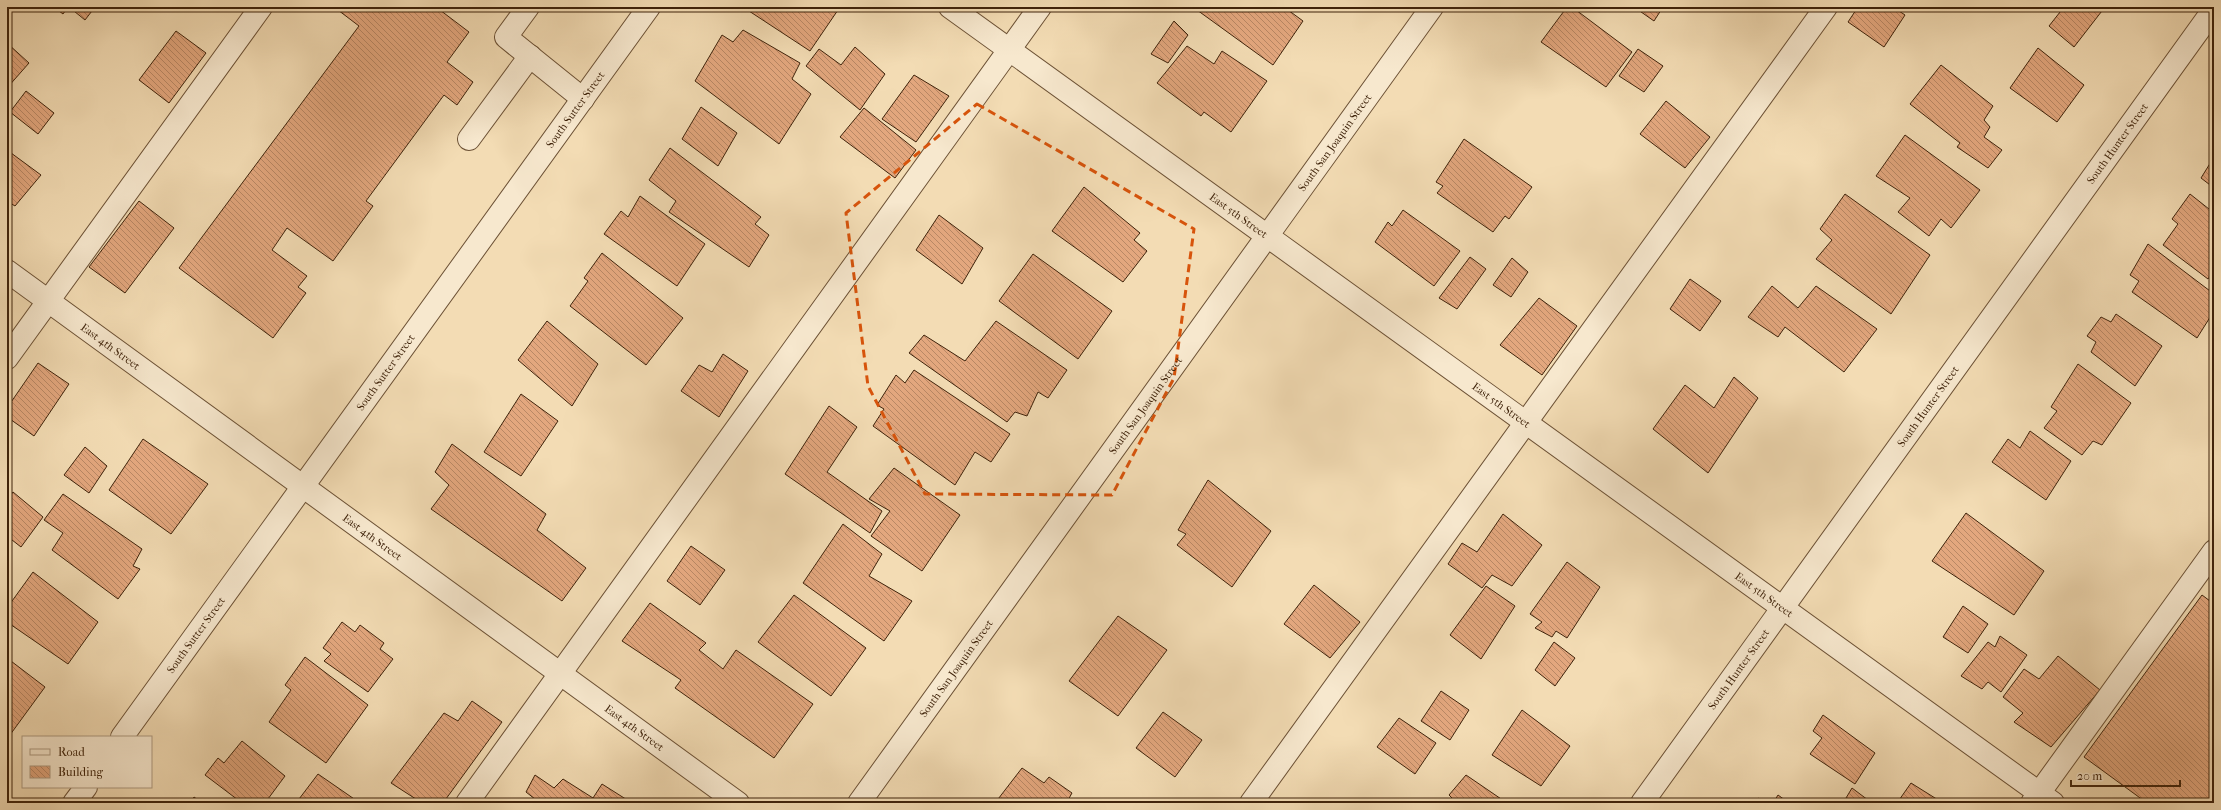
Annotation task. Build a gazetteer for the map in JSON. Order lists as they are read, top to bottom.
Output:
{
  "streets": {
    "street": [
      "South Sutter Street",
      "South San Joaquin Street",
      "South Hunter Street",
      "East 5th Street",
      "East 4th Street"
    ]
  },
  "crossings": [
    ["South Sutter Street", "East 4th Street"],
    ["South San Joaquin Street", "East 5th Street"],
    ["South Hunter Street", "East 5th Street"]
  ],
  "legend": ["Road", "Building"],
  "scale_bar": "20 m"
}
